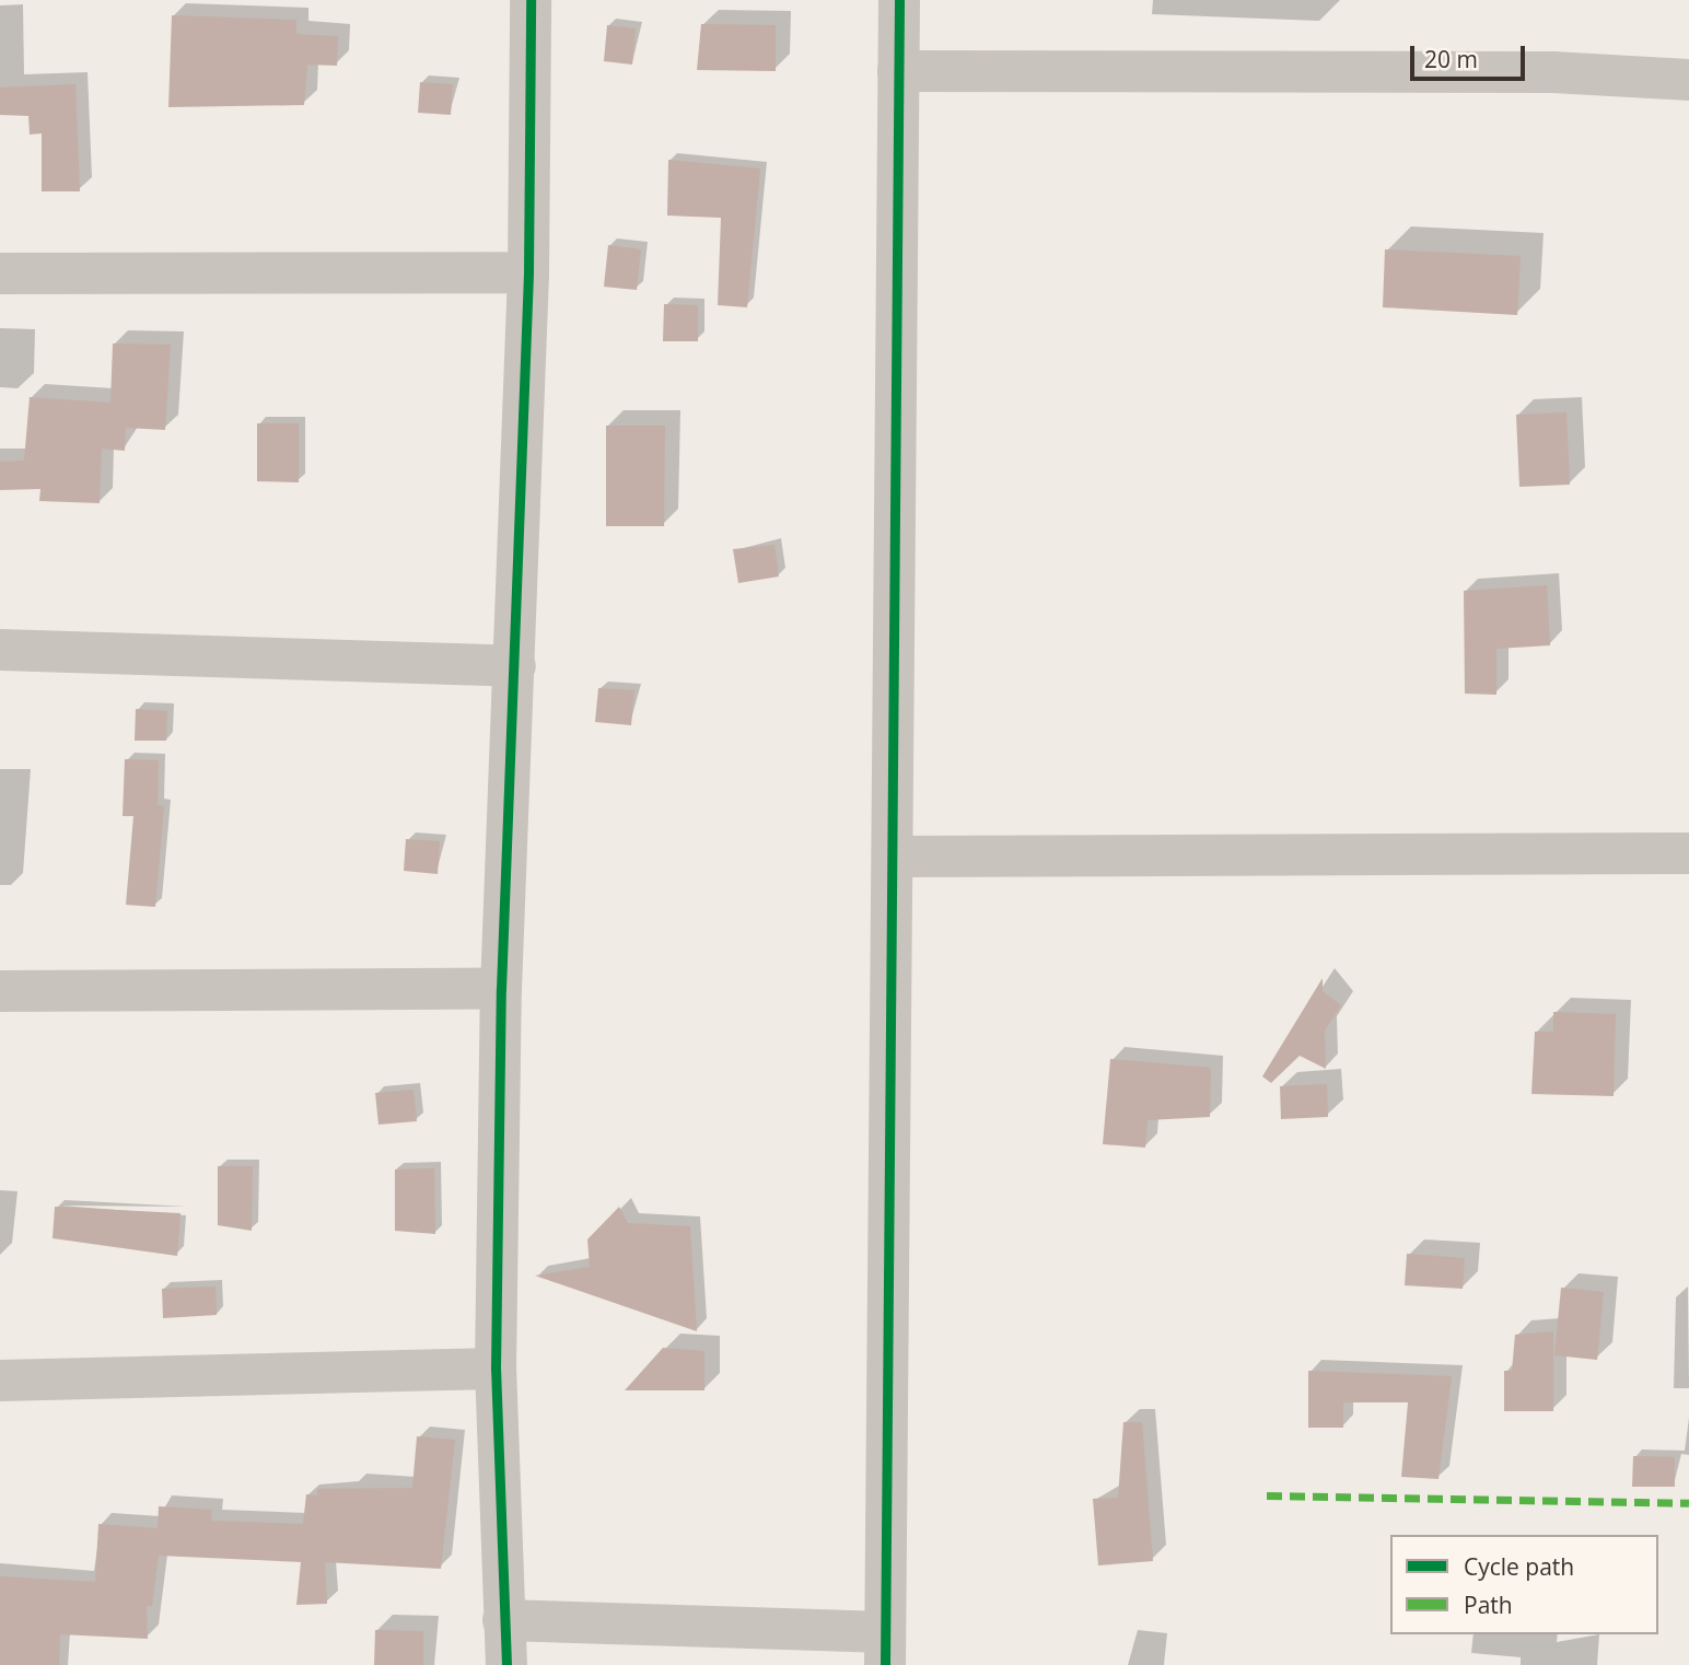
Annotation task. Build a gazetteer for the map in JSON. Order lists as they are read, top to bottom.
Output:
{
  "legend": ["Cycle path", "Path"],
  "scale_bar": "20 m"
}
